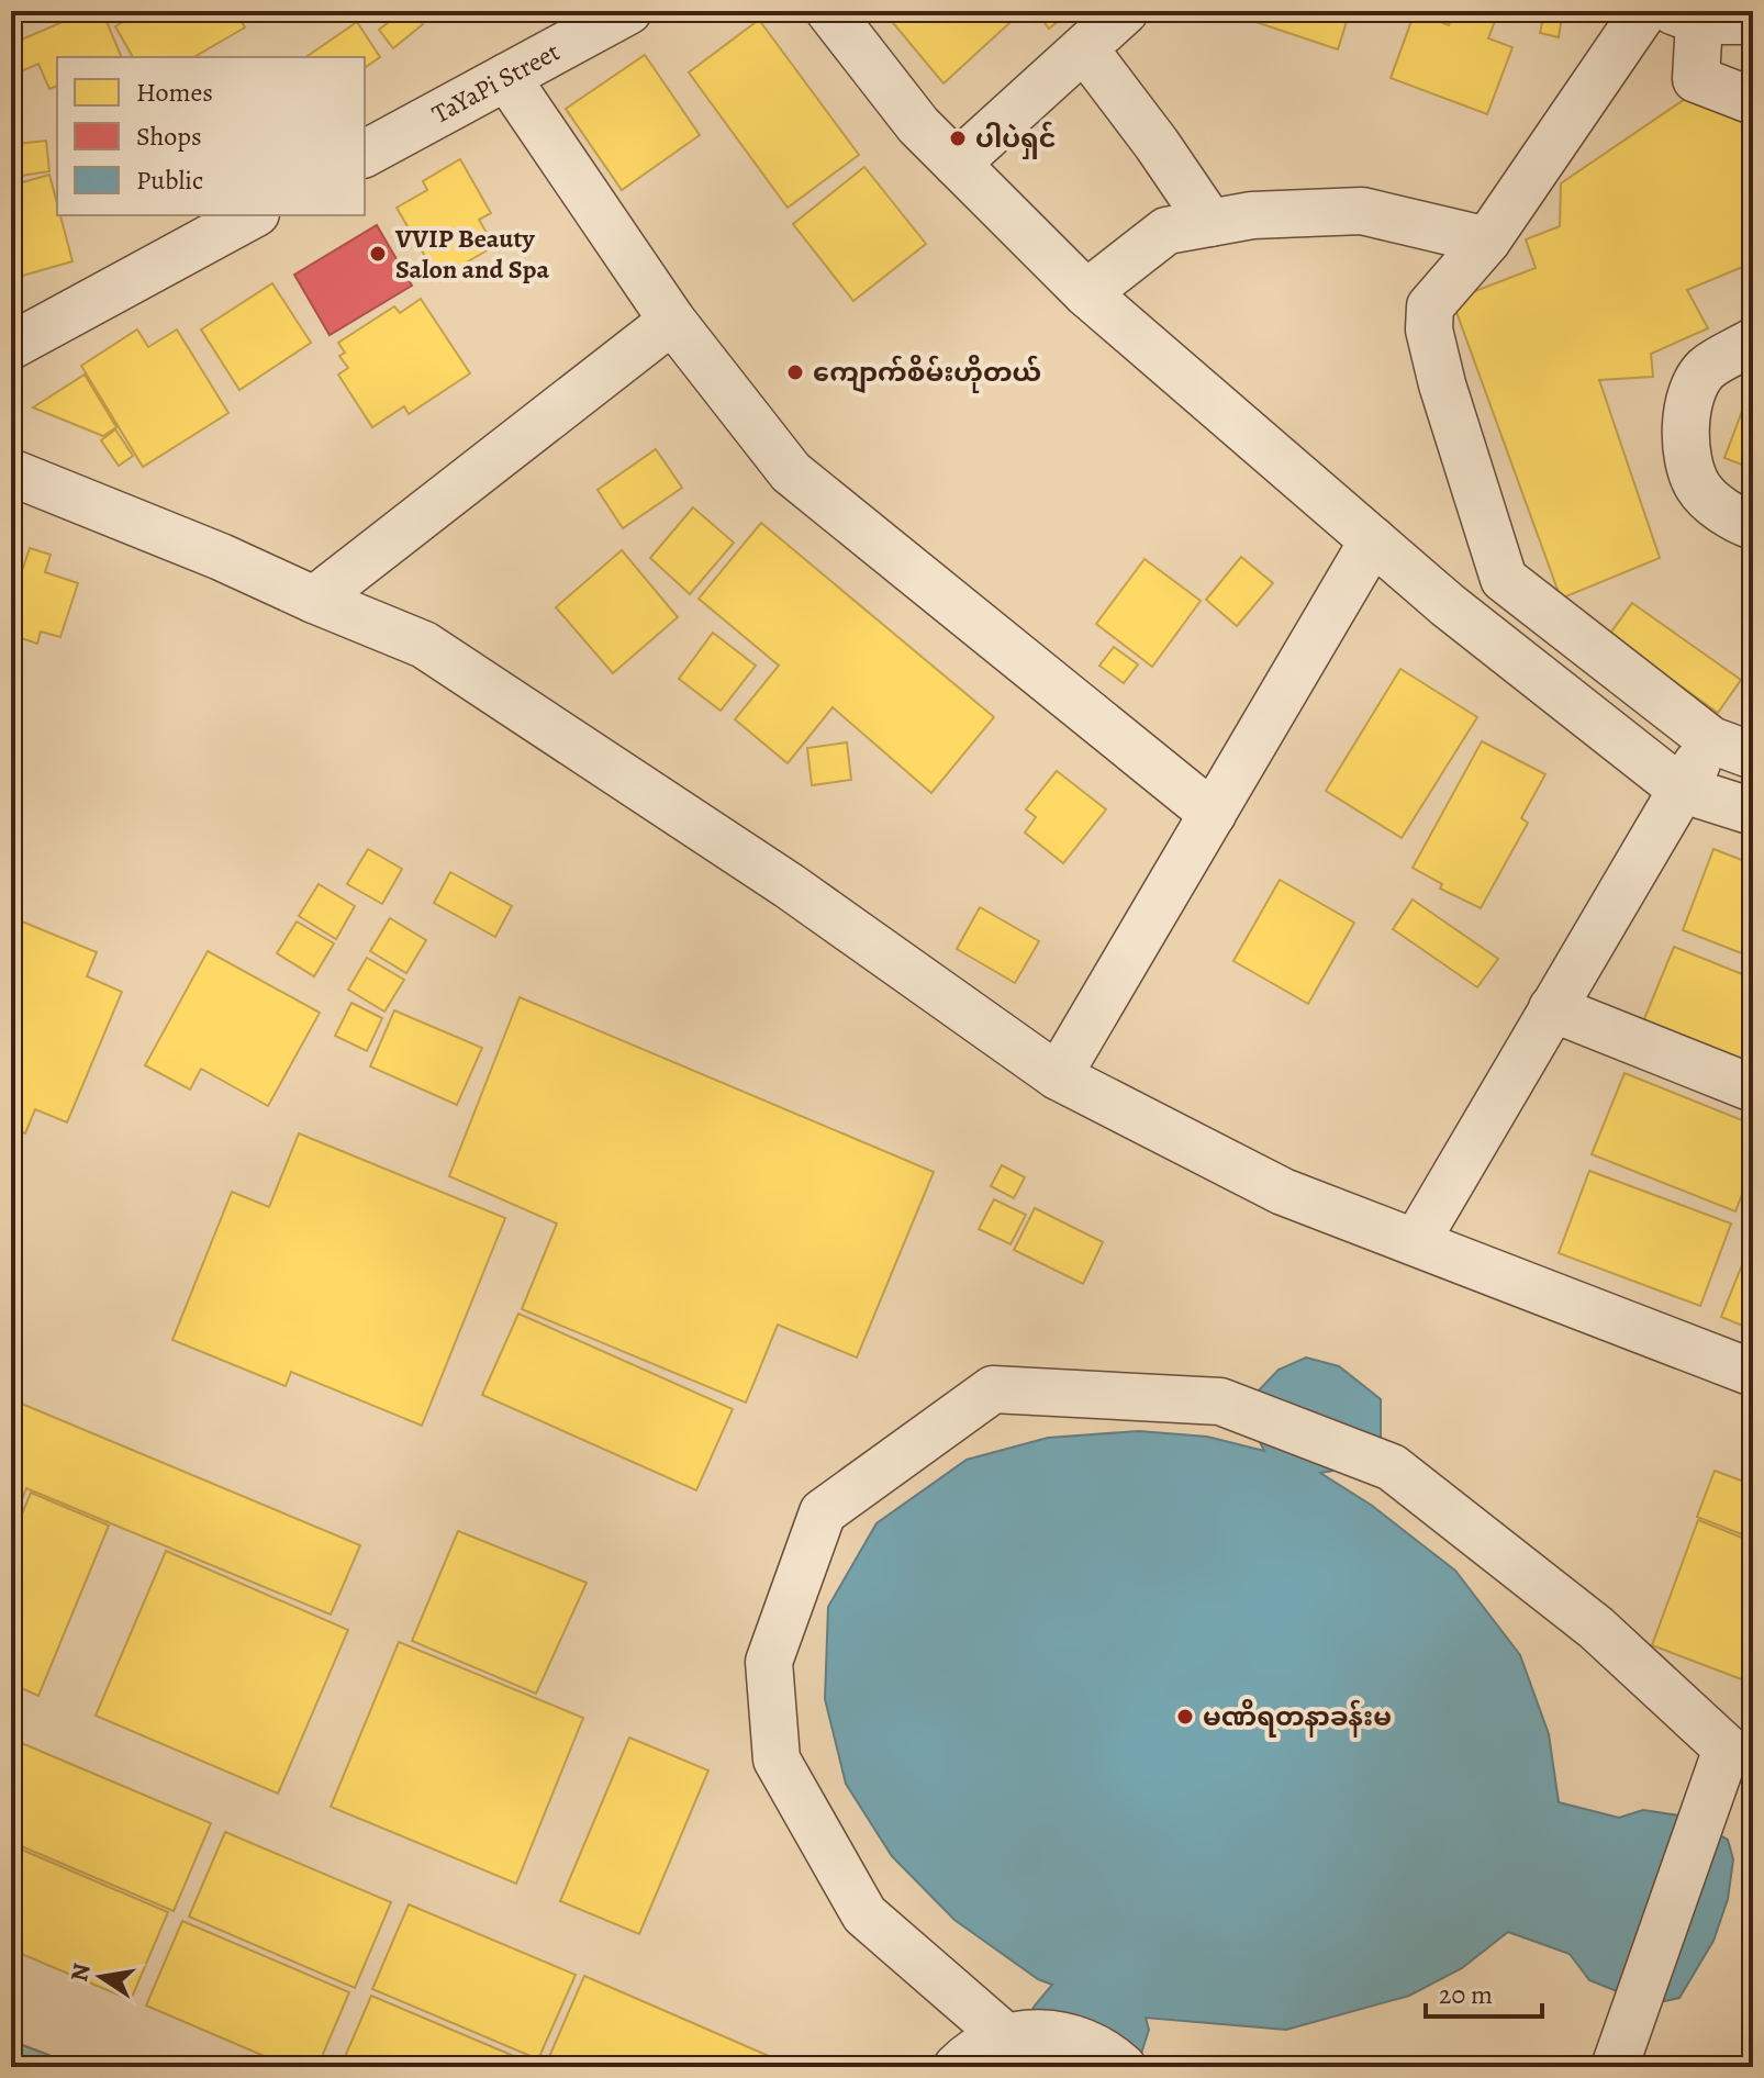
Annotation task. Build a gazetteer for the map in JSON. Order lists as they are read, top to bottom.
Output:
{
  "streets": {
    "street": ["TaYaPi Street"]
  },
  "places": [
    "ပါပဲရှင်",
    "VVIP Beauty Salon and Spa",
    "ကျောက်စိမ်းဟိုတယ်",
    "မဏိရတနာခန်းမ"
  ],
  "legend": ["Homes", "Shops", "Public"],
  "scale_bar": "20 m",
  "north": "left"
}
